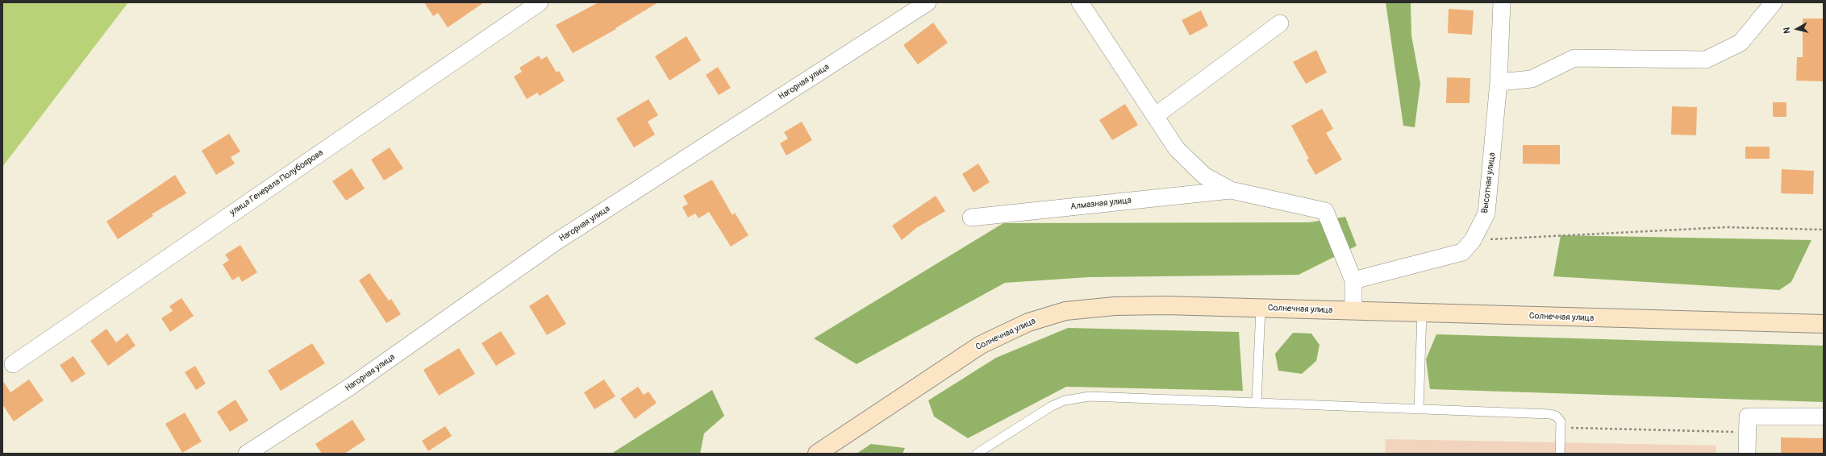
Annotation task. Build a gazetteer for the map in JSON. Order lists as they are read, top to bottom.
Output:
{
  "streets": {
    "street": [
      "Нагорная улица",
      "улица Генерала Полубоярова",
      "Высотная улица",
      "Алмазная улица",
      "Солнечная улица"
    ]
  },
  "north": "left"
}
